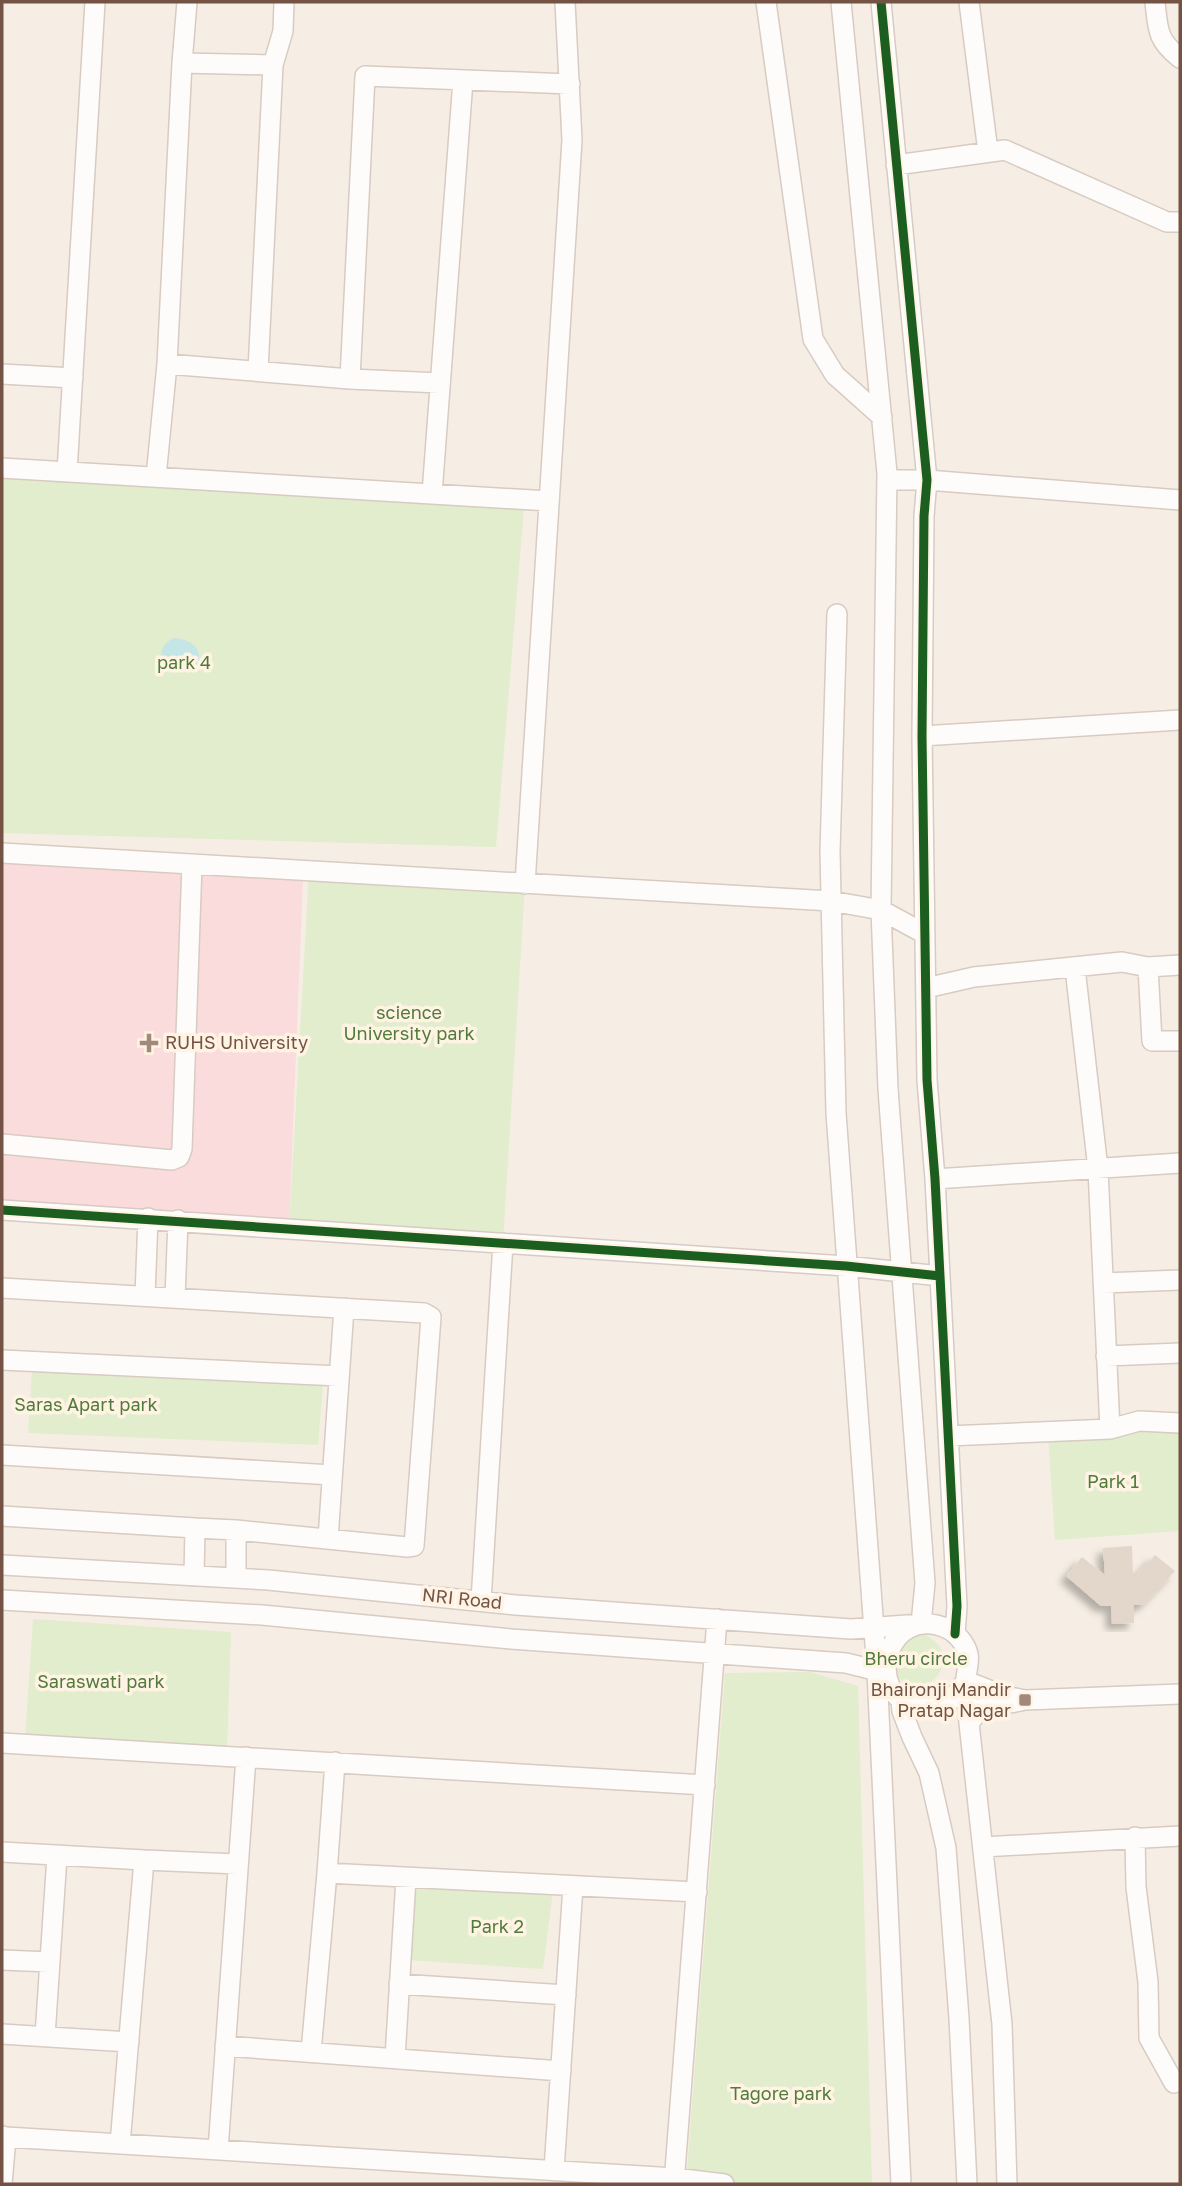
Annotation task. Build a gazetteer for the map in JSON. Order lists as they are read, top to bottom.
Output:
{
  "streets": {
    "street": ["NRI Road"]
  },
  "parks": [
    "park 4",
    "science University park",
    "Saras Apart park",
    "Park 1",
    "Bheru circle",
    "Saraswati park",
    "Park 2",
    "Tagore park"
  ],
  "places": {
    "health": ["RUHS University"],
    "transit": ["Bhaironji Mandir Pratap Nagar"]
  }
}
